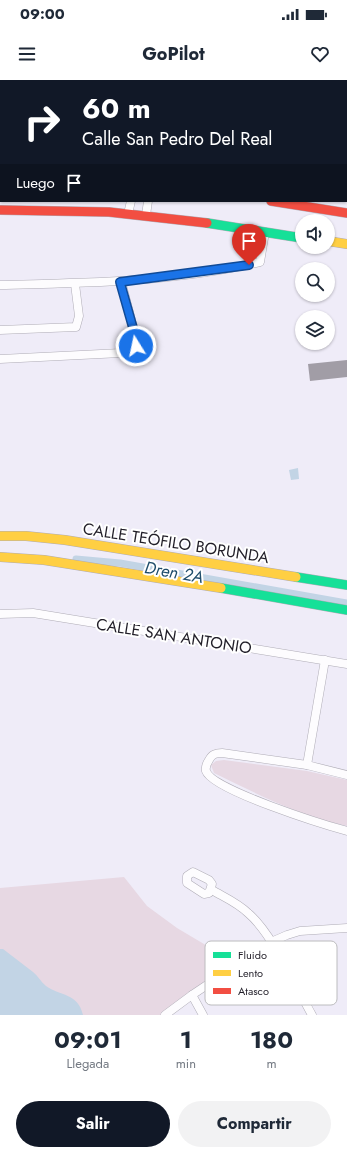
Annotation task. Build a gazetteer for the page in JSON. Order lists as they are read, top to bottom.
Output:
{
  "streets": {
    "main road": ["CALLE TEÓFILO BORUNDA"],
    "street": ["CALLE SAN ANTONIO"]
  },
  "water": ["Dren 2A"],
  "legend": ["Fluido", "Lento", "Atasco"],
  "page": {
    "status": "09:00",
    "header": "GoPilot",
    "turn": ["60 m", "Calle San Pedro Del Real"],
    "then": "Luego",
    "eta": [
      "09:01",
      "Llegada",
      "1",
      "min",
      "180",
      "m"
    ],
    "buttons": ["Salir", "Compartir"]
  }
}
